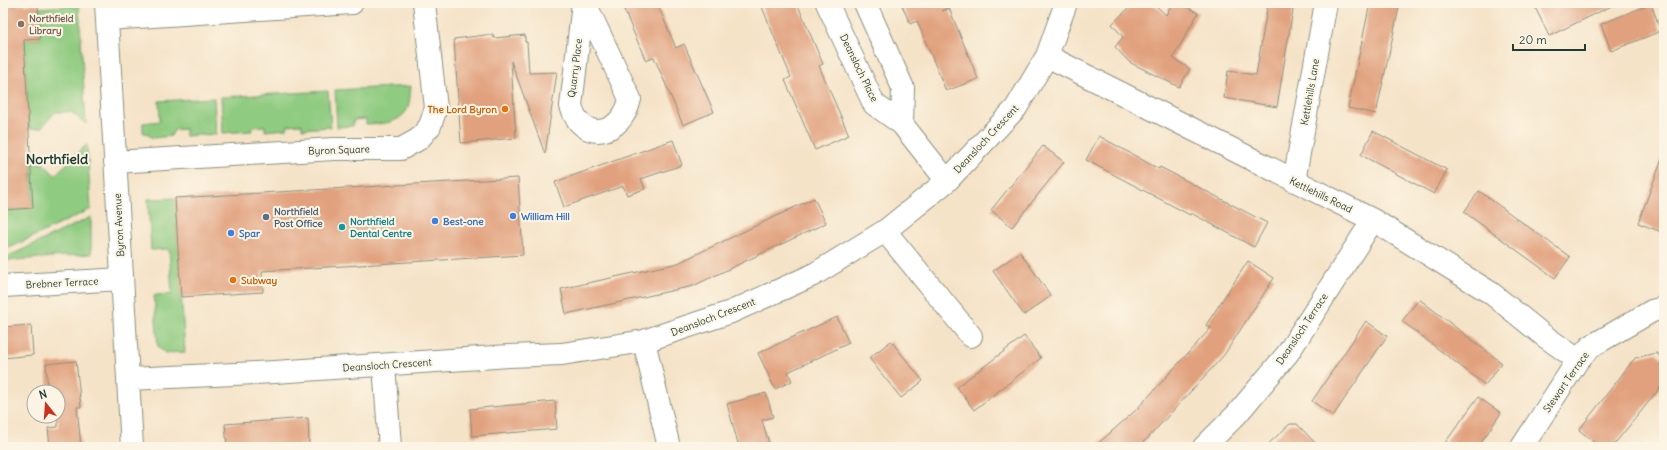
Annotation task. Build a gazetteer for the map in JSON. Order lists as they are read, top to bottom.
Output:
{
  "streets": {
    "street": [
      "Quarry Place",
      "Deansloch Place",
      "Kettlehills Lane",
      "Deansloch Crescent",
      "Byron Square",
      "Kettlehills Road",
      "Byron Avenue",
      "Brebner Terrace",
      "Deansloch Terrace",
      "Stewart Terrace"
    ]
  },
  "crossings": [
    ["Deansloch Place", "Deansloch Crescent"],
    ["Kettlehills Lane", "Kettlehills Road"],
    ["Deansloch Crescent", "Kettlehills Road"],
    ["Deansloch Crescent", "Byron Avenue"],
    ["Byron Square", "Byron Avenue"],
    ["Kettlehills Road", "Deansloch Terrace"],
    ["Kettlehills Road", "Stewart Terrace"],
    ["Byron Avenue", "Brebner Terrace"]
  ],
  "districts": ["Northfield"],
  "places": [
    "Northfield Library",
    "The Lord Byron",
    "William Hill",
    "Northfield Post Office",
    "Best-one",
    "Northfield Dental Centre",
    "Spar",
    "Subway"
  ],
  "scale_bar": "20 m",
  "north": "top"
}
